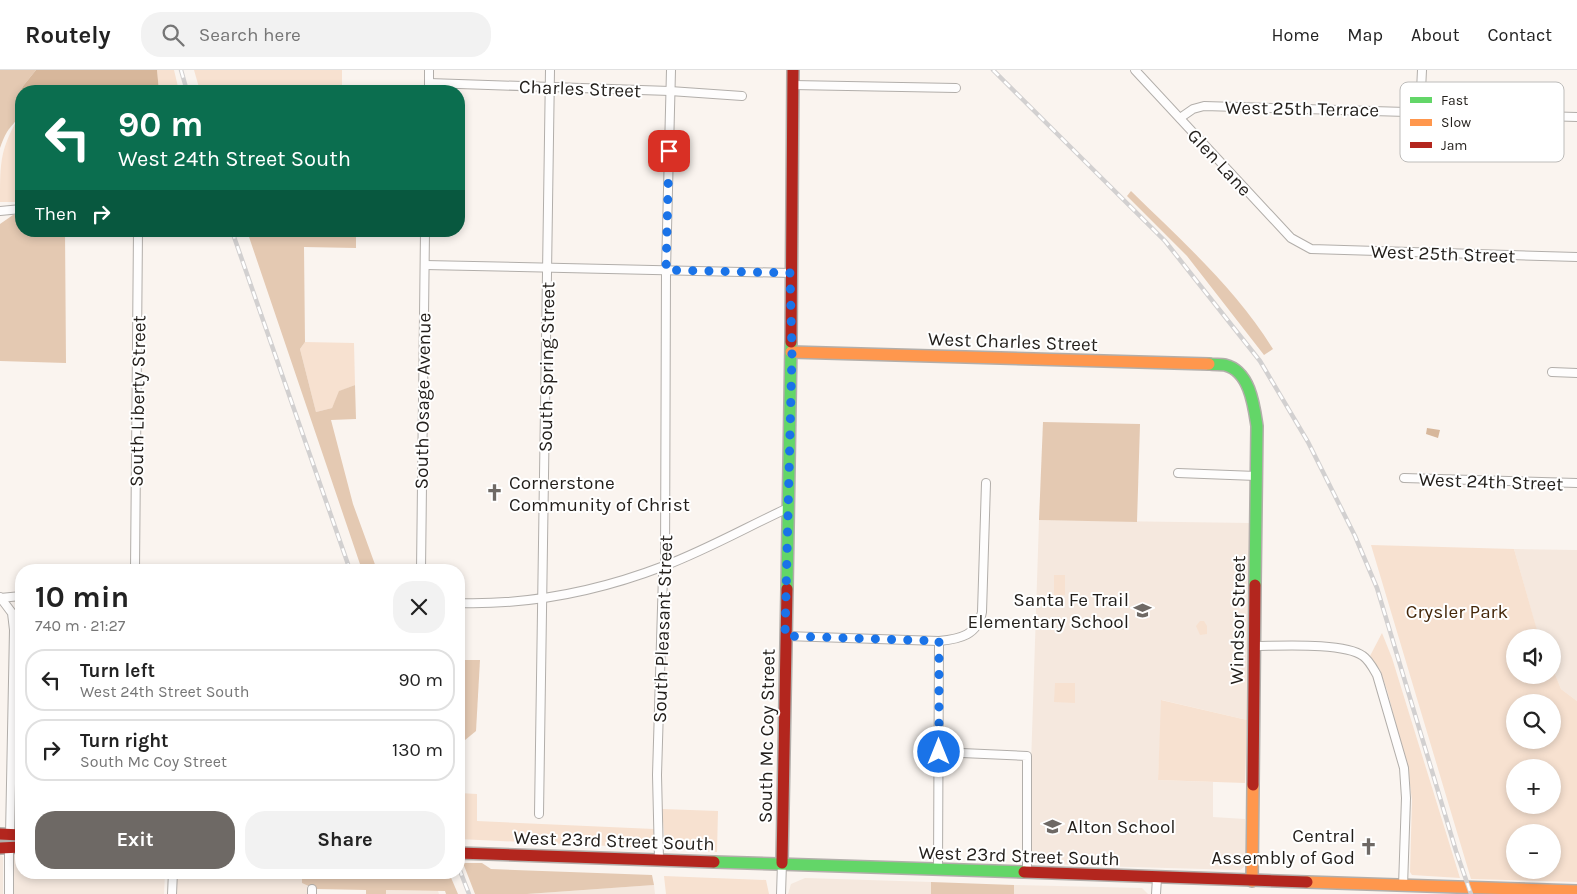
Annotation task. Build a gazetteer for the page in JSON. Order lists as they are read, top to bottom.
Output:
{
  "streets": {
    "street": [
      "Charles Street",
      "West 25th Terrace",
      "Glen Lane",
      "West 25th Street",
      "West Charles Street",
      "South Spring Street",
      "South Liberty Street",
      "South Osage Avenue",
      "West 24th Street",
      "Windsor Street",
      "South Pleasant Street",
      "South Mc Coy Street",
      "West 23rd Street South"
    ]
  },
  "crossings": [
    ["Charles Street", "South Spring Street"],
    ["Charles Street", "South Pleasant Street"],
    ["West 25th Terrace", "Glen Lane"],
    ["Glen Lane", "West 25th Street"],
    ["West Charles Street", "Windsor Street"],
    ["West Charles Street", "South Mc Coy Street"],
    ["Windsor Street", "West 23rd Street South"],
    ["South Pleasant Street", "West 23rd Street South"],
    ["South Mc Coy Street", "West 23rd Street South"]
  ],
  "parks": ["Crysler Park"],
  "places": {
    "church": ["Cornerstone Community of Christ", "Central Assembly of God"],
    "school or university": ["Santa Fe Trail Elementary School", "Alton School"]
  },
  "legend": ["Fast", "Slow", "Jam"],
  "page": {
    "header": "Routely",
    "search": "Search here",
    "nav": [
      "Home",
      "Map",
      "About",
      "Contact"
    ],
    "turn": ["90 m", "West 24th Street South"],
    "then": "Then",
    "heading": ["10 min", "740 m · 21:27"],
    "map_buttons": ["+", "−"],
    "list": [
      {
        "name": "Turn left",
        "note": "West 24th Street South",
        "value": "90 m"
      },
      {
        "name": "Turn right",
        "note": "South Mc Coy Street",
        "value": "130 m"
      }
    ],
    "buttons": ["Exit", "Share"]
  }
}
